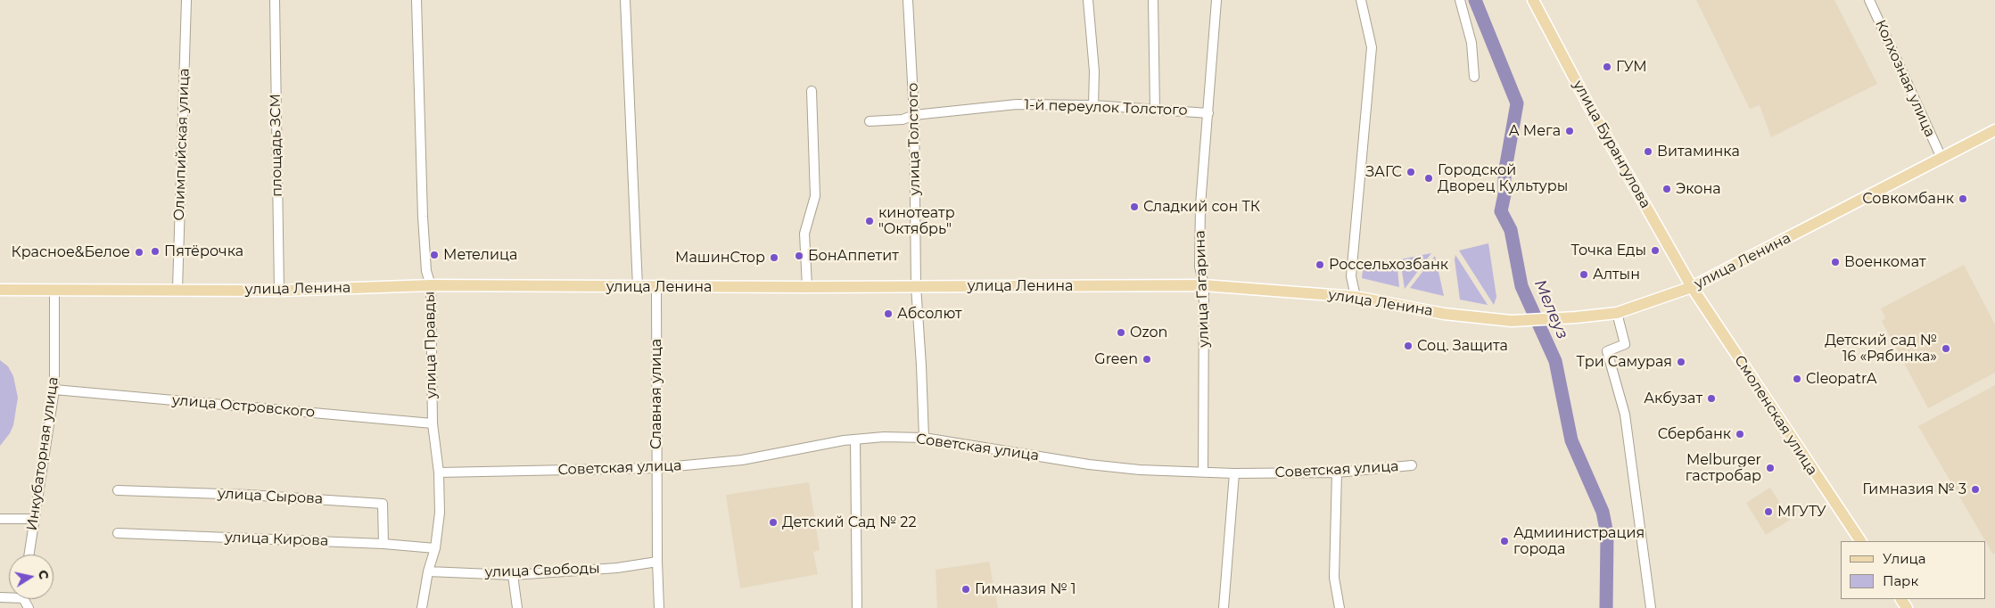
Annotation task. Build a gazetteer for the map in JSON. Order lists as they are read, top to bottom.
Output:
{
  "streets": {
    "main road": ["улица Бурангулова", "улица Ленина", "Смоленская улица"],
    "street": [
      "Колхозная улица",
      "1-й переулок Толстого",
      "улица Толстого",
      "Олимпийская улица",
      "площадь ЗСМ",
      "улица Гагарина",
      "улица Правды",
      "Славная улица",
      "улица Островского",
      "Советская улица",
      "Инкубаторная улица",
      "улица Сырова",
      "улица Кирова",
      "улица Свободы"
    ]
  },
  "crossings": [
    ["Колхозная улица", "улица Ленина"],
    ["1-й переулок Толстого", "улица Толстого"],
    ["1-й переулок Толстого", "улица Гагарина"],
    ["улица Толстого", "улица Ленина"],
    ["улица Толстого", "Советская улица"],
    ["Олимпийская улица", "улица Ленина"],
    ["улица Бурангулова", "улица Ленина"],
    ["улица Бурангулова", "Смоленская улица"],
    ["площадь ЗСМ", "улица Ленина"],
    ["улица Ленина", "улица Гагарина"],
    ["улица Ленина", "улица Правды"],
    ["улица Ленина", "Славная улица"],
    ["улица Ленина", "Смоленская улица"],
    ["улица Ленина", "Инкубаторная улица"],
    ["улица Гагарина", "Советская улица"],
    ["улица Правды", "улица Островского"],
    ["улица Правды", "Советская улица"],
    ["улица Правды", "улица Кирова"],
    ["улица Правды", "улица Свободы"],
    ["Славная улица", "Советская улица"],
    ["Славная улица", "улица Свободы"],
    ["улица Островского", "Инкубаторная улица"],
    ["улица Сырова", "улица Кирова"]
  ],
  "water": ["Мелеуз"],
  "places": [
    "ГУМ",
    "А Мега",
    "Витаминка",
    "ЗАГС",
    "Городской Дворец Культуры",
    "Экона",
    "Совкомбанк",
    "Сладкий сон ТК",
    "кинотеатр \"Октябрь\"",
    "Точка Еды",
    "Пятёрочка",
    "Красное&Белое",
    "Метелица",
    "БонАппетит",
    "МашинСтор",
    "Военкомат",
    "Россельхозбанк",
    "Алтын",
    "Абсолют",
    "Ozon",
    "Соц. Защита",
    "Детский сад № 16 «Рябинка»",
    "Green",
    "Три Самурая",
    "CleopatrA",
    "Акбузат",
    "Сбербанк",
    "Melburger гастробар",
    "Гимназия № 3",
    "МГУТУ",
    "Детский Сад № 22",
    "Адмиинистрация города",
    "Гимназия № 1"
  ],
  "legend": ["Улица", "Парк"],
  "north": "right"
}
